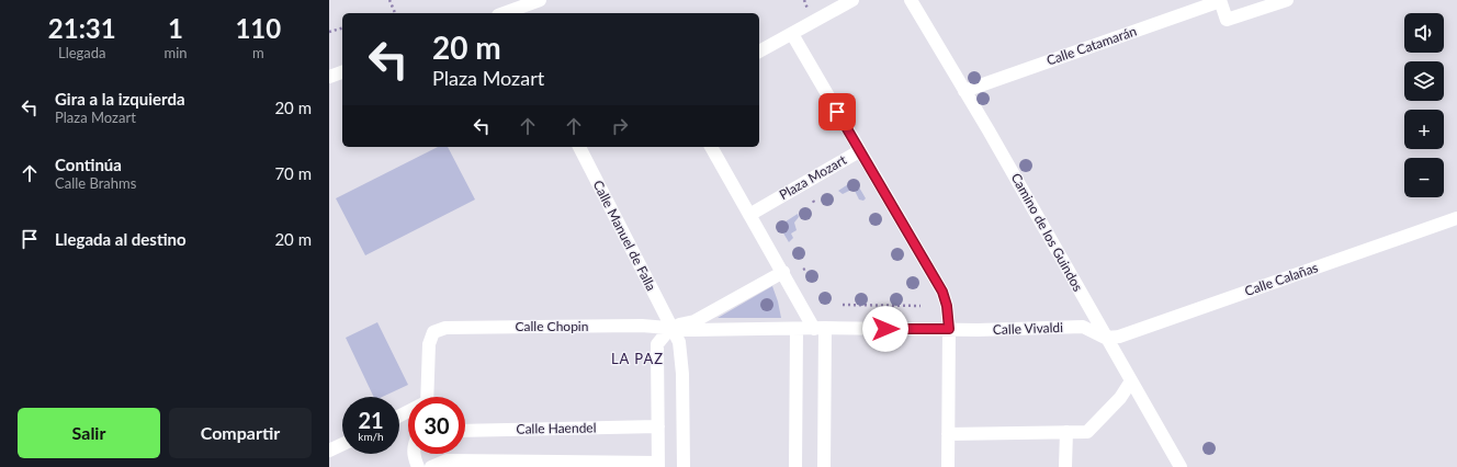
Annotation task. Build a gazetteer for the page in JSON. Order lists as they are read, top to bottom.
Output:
{
  "streets": {
    "street": [
      "Calle Catamarán",
      "Plaza Mozart",
      "Camino de los Guindos",
      "Calle Manuel de Falla",
      "Calle Calañas",
      "Calle Chopin",
      "Calle Vivaldi",
      "Calle Haendel"
    ]
  },
  "crossings": [
    ["Calle Catamarán", "Camino de los Guindos"],
    ["Plaza Mozart", "Calle Vivaldi"],
    ["Camino de los Guindos", "Calle Calañas"],
    ["Camino de los Guindos", "Calle Vivaldi"],
    ["Calle Manuel de Falla", "Calle Chopin"],
    ["Calle Calañas", "Calle Vivaldi"]
  ],
  "districts": ["LA PAZ"],
  "page": {
    "eta": [
      "21:31",
      "Llegada",
      "1",
      "min",
      "110",
      "m"
    ],
    "map_buttons": ["+", "−"],
    "turn": ["20 m", "Plaza Mozart"],
    "list": [
      {
        "name": "Gira a la izquierda",
        "note": "Plaza Mozart",
        "value": "20 m"
      },
      {
        "name": "Continúa",
        "note": "Calle Brahms",
        "value": "70 m"
      },
      {
        "name": "Llegada al destino",
        "value": "20 m"
      }
    ],
    "speed": "21 km/h",
    "limit": "30",
    "buttons": ["Salir", "Compartir"]
  }
}
